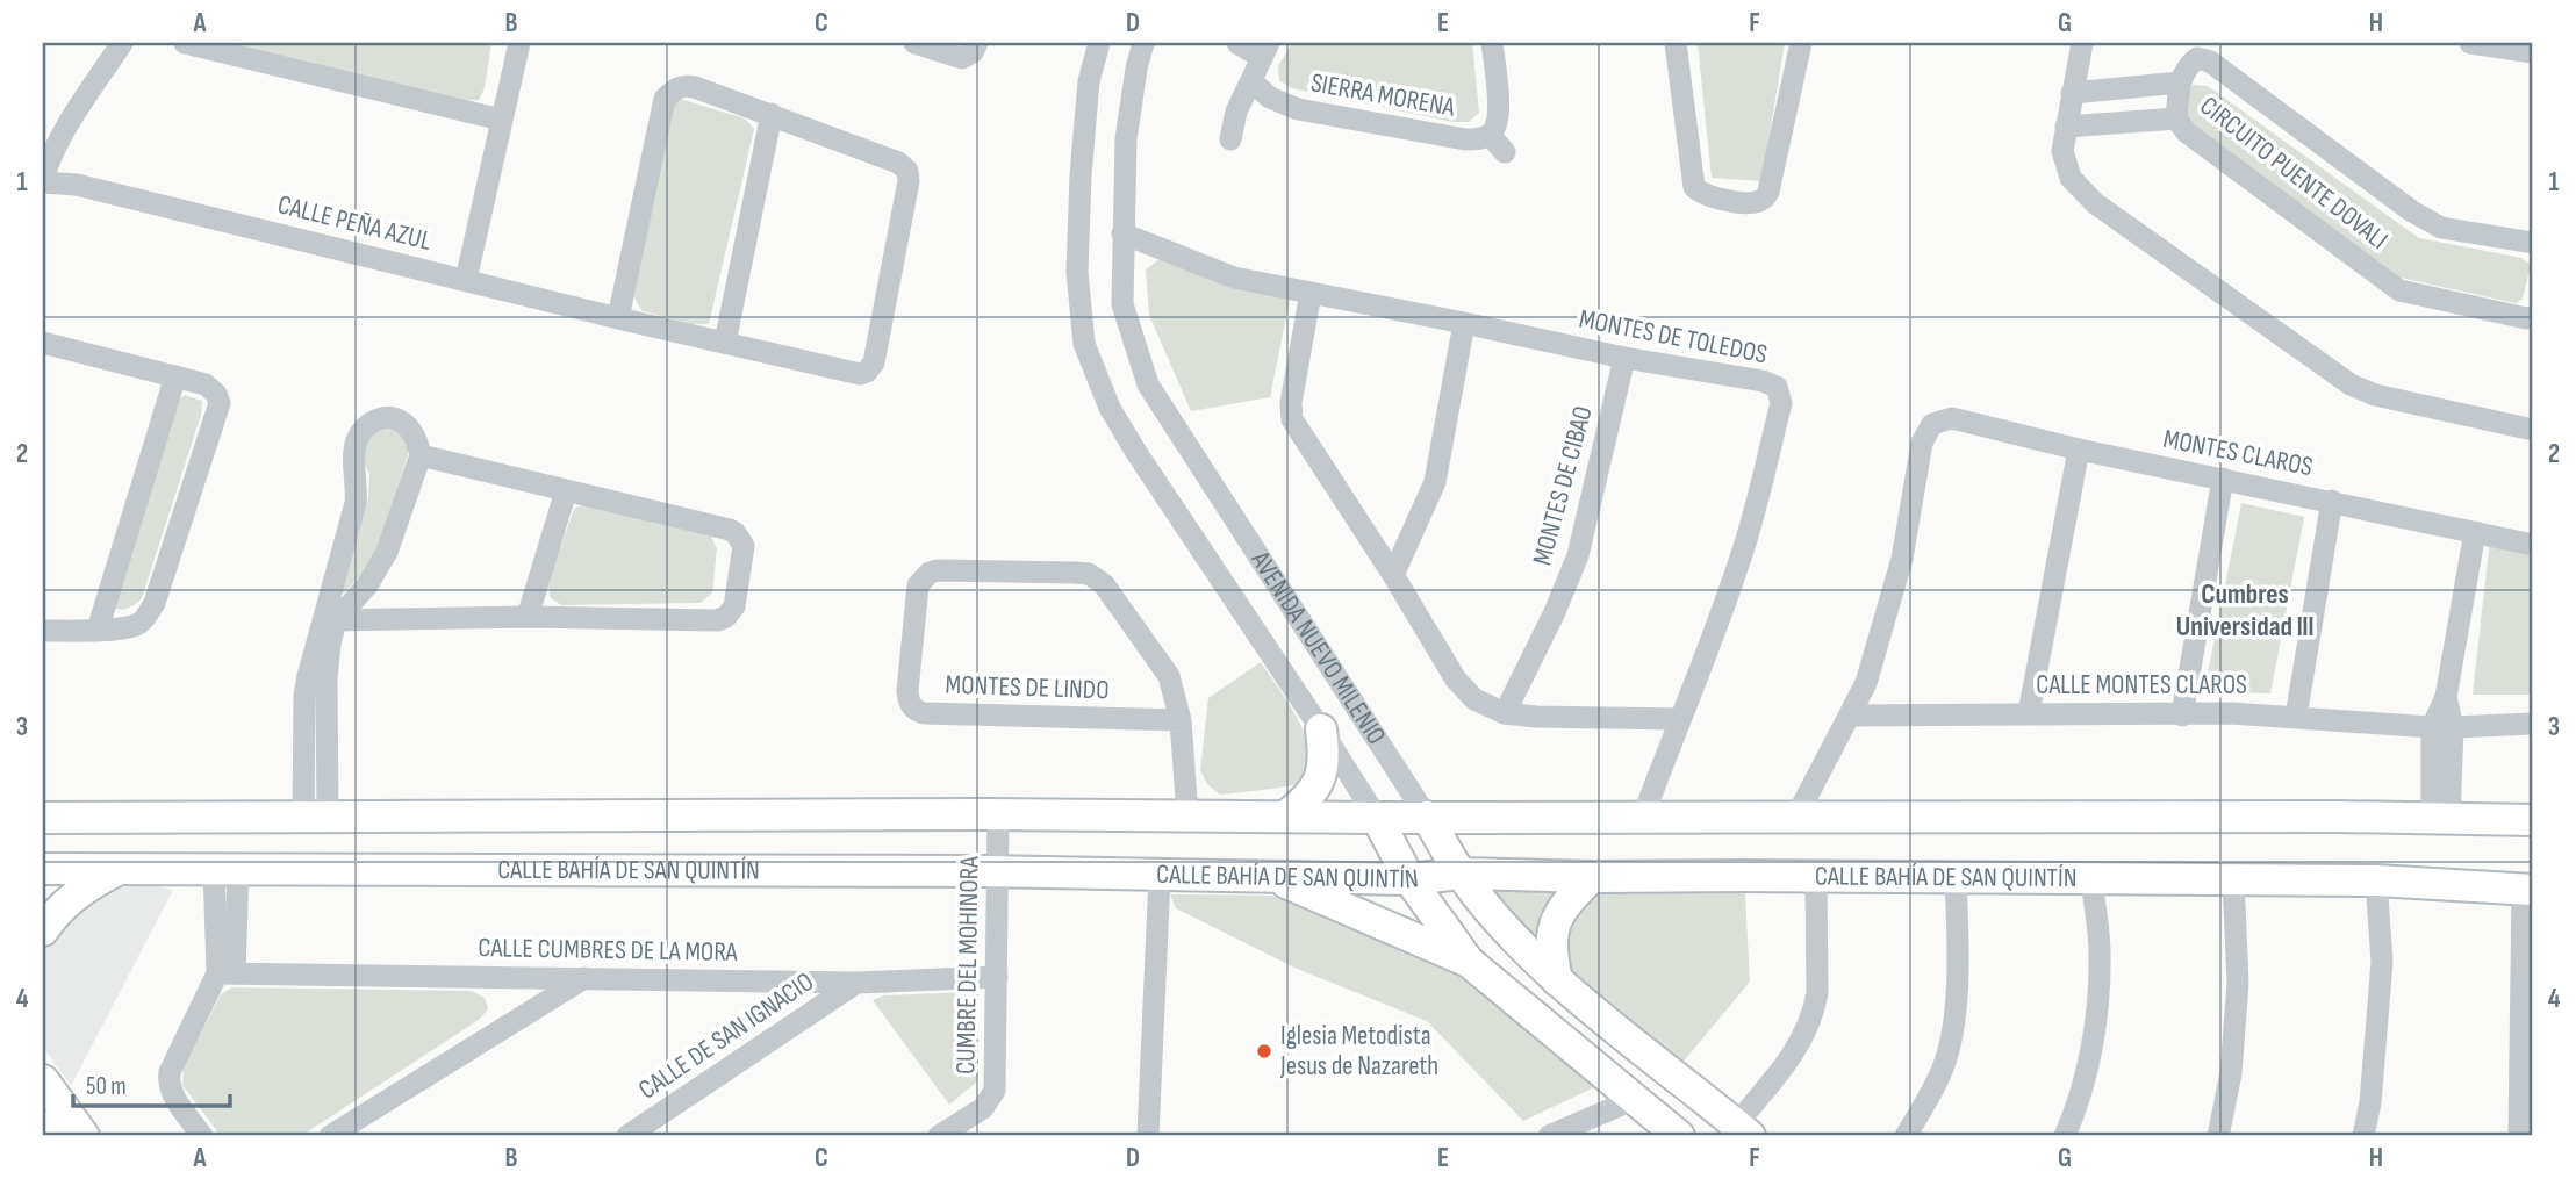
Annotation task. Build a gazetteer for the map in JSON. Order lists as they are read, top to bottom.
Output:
{
  "streets": {
    "street": [
      "SIERRA MORENA",
      "CIRCUITO PUENTE DOVALI",
      "CALLE PEÑA AZUL",
      "MONTES DE TOLEDOS",
      "MONTES CLAROS",
      "MONTES DE CIBAO",
      "AVENIDA NUEVO MILENIO",
      "CALLE MONTES CLAROS",
      "MONTES DE LINDO",
      "CALLE BAHÍA DE SAN QUINTÍN",
      "CALLE CUMBRES DE LA MORA",
      "CUMBRE DEL MOHINORA",
      "CALLE DE SAN IGNACIO"
    ]
  },
  "crossings": [
    ["MONTES DE TOLEDOS", "MONTES DE CIBAO"],
    ["MONTES DE TOLEDOS", "AVENIDA NUEVO MILENIO"],
    ["MONTES DE TOLEDOS", "CALLE BAHÍA DE SAN QUINTÍN"],
    ["MONTES CLAROS", "CALLE MONTES CLAROS"],
    ["AVENIDA NUEVO MILENIO", "CALLE BAHÍA DE SAN QUINTÍN"],
    ["MONTES DE LINDO", "CALLE BAHÍA DE SAN QUINTÍN"],
    ["CALLE BAHÍA DE SAN QUINTÍN", "CUMBRE DEL MOHINORA"],
    ["CALLE CUMBRES DE LA MORA", "CUMBRE DEL MOHINORA"],
    ["CALLE CUMBRES DE LA MORA", "CALLE DE SAN IGNACIO"]
  ],
  "districts": ["Cumbres Universidad lll"],
  "places": ["Iglesia Metodista Jesus de Nazareth"],
  "scale_bar": "50 m",
  "grid": {
    "columns": [
      "A",
      "B",
      "C",
      "D",
      "E",
      "F",
      "G",
      "H"
    ],
    "rows": [
      "1",
      "2",
      "3",
      "4"
    ]
  }
}
